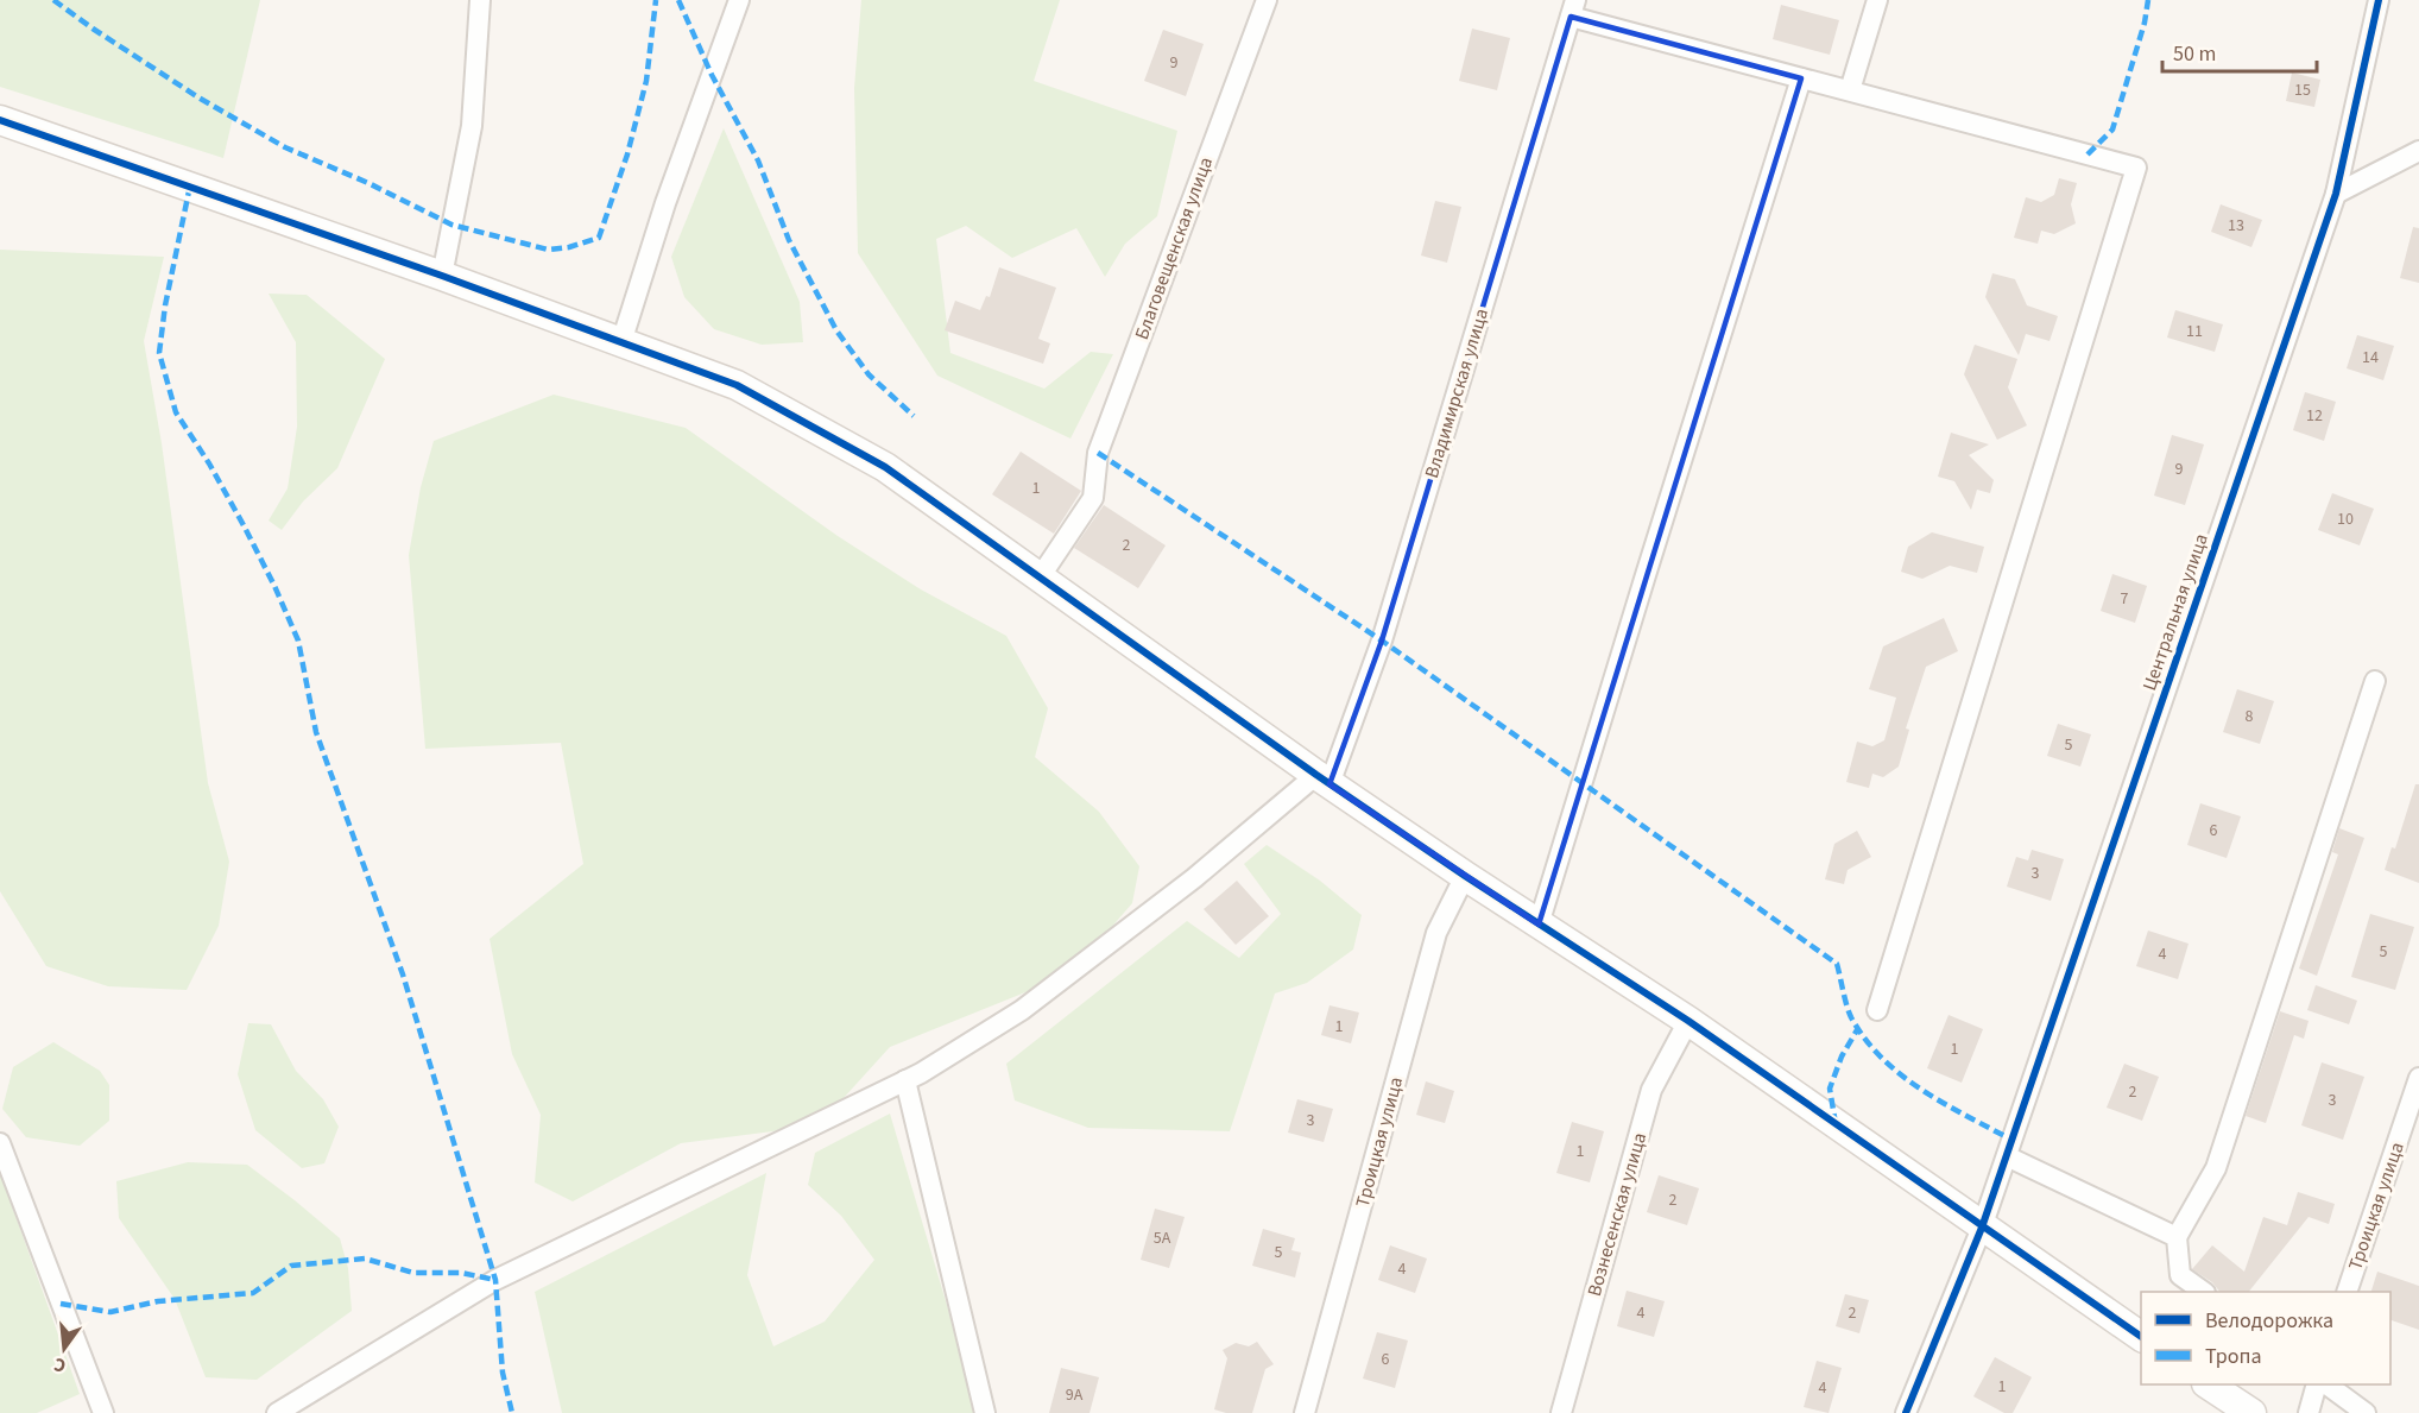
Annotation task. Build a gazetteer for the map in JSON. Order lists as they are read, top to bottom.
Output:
{
  "streets": {
    "street": [
      "Благовещенская улица",
      "Владимирская улица",
      "Центральная улица",
      "Троицкая улица",
      "Вознесенская улица"
    ]
  },
  "house_numbers": [
    "9",
    "15",
    "13",
    "11",
    "14",
    "12",
    "9",
    "1",
    "10",
    "2",
    "7",
    "8",
    "5",
    "6",
    "3",
    "5",
    "4",
    "1",
    "1",
    "2",
    "3",
    "3",
    "1",
    "2",
    "5А",
    "5",
    "4",
    "4",
    "2",
    "6",
    "1",
    "4",
    "9А"
  ],
  "legend": ["Велодорожка", "Тропа"],
  "scale_bar": "50 m",
  "north": "bottom"
}
